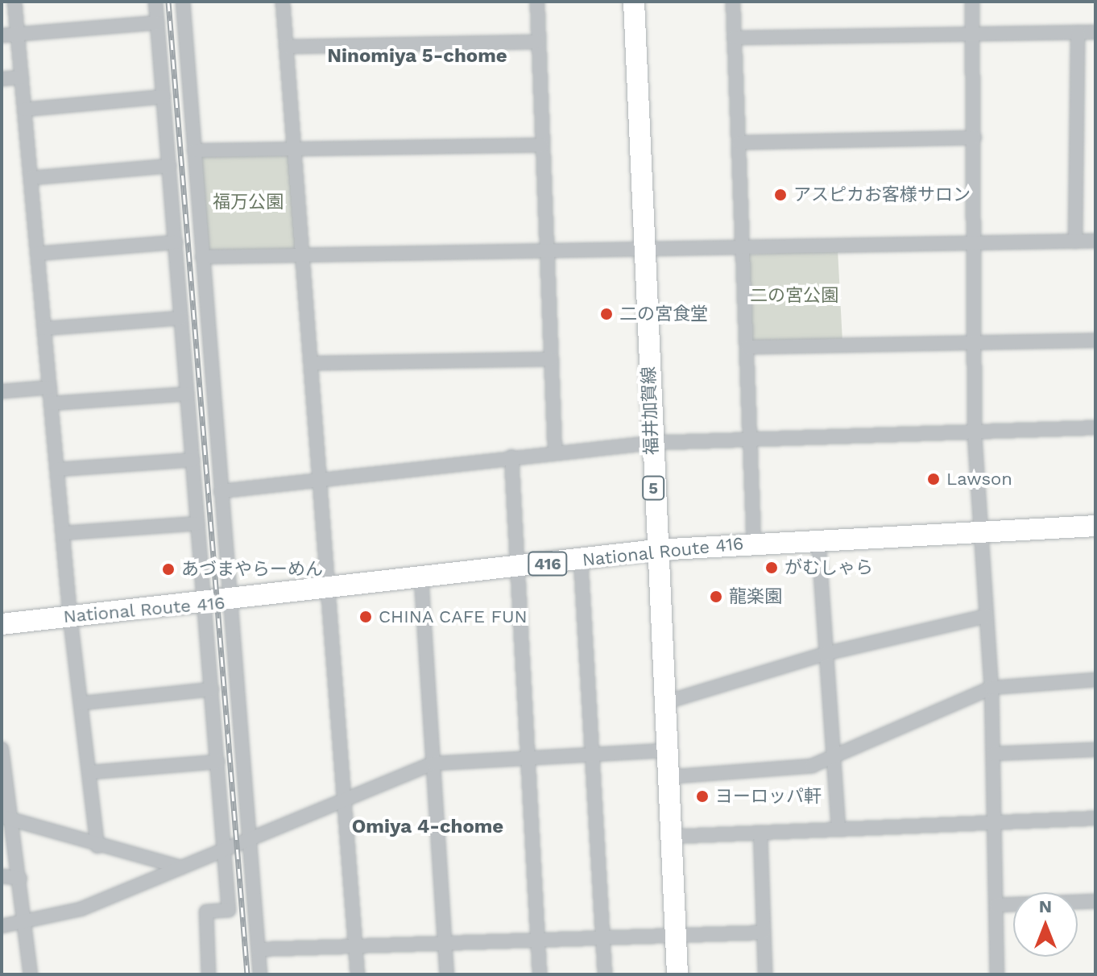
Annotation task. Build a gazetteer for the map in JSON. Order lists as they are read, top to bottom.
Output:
{
  "streets": {
    "main road": [
      "福井加賀線",
      "5",
      "National Route 416",
      "416"
    ]
  },
  "crossings": [
    ["福井加賀線", "National Route 416"]
  ],
  "districts": ["Ninomiya 5-chome", "Omiya 4-chome"],
  "parks": ["福万公園", "二の宮公園"],
  "places": [
    "アスピカお客様サロン",
    "二の宮食堂",
    "Lawson",
    "がむしゃら",
    "あづまやらーめん",
    "龍楽園",
    "CHINA CAFE FUN",
    "ヨーロッパ軒"
  ],
  "north": "top"
}
